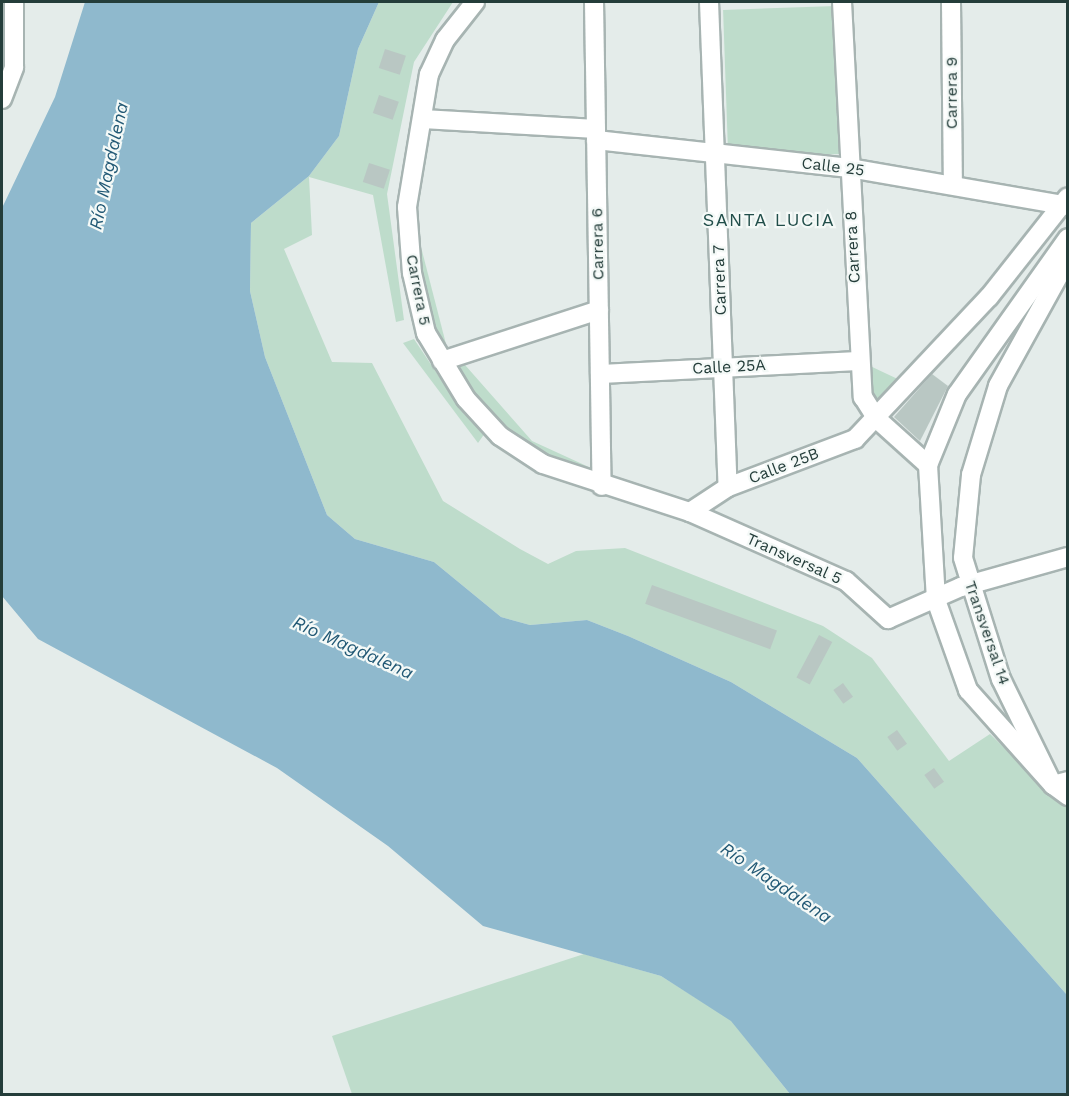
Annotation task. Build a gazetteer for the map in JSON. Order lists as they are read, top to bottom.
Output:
{
  "streets": {
    "street": [
      "Carrera 9",
      "Calle 25",
      "Carrera 6",
      "Carrera 8",
      "Carrera 7",
      "Carrera 5",
      "Calle 25A",
      "Calle 25B",
      "Transversal 5",
      "Transversal 14"
    ]
  },
  "crossings": [
    ["Carrera 9", "Calle 25"],
    ["Calle 25", "Carrera 6"],
    ["Calle 25", "Carrera 8"],
    ["Calle 25", "Carrera 7"],
    ["Calle 25", "Carrera 5"],
    ["Carrera 6", "Carrera 5"],
    ["Carrera 6", "Calle 25A"],
    ["Carrera 8", "Calle 25A"],
    ["Carrera 8", "Calle 25B"],
    ["Carrera 7", "Calle 25A"],
    ["Carrera 7", "Calle 25B"],
    ["Carrera 5", "Calle 25B"],
    ["Carrera 5", "Transversal 5"],
    ["Calle 25B", "Transversal 5"]
  ],
  "districts": ["SANTA LUCIA"],
  "water": ["Río Magdalena"]
}
